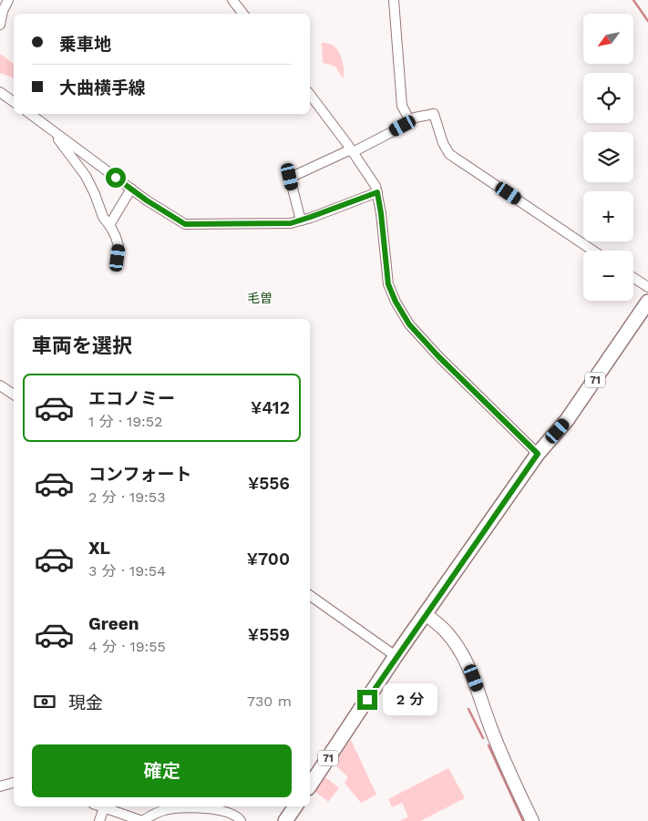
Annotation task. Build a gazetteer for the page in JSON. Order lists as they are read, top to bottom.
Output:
{
  "streets": {
    "main road": ["71"]
  },
  "districts": ["毛曽"],
  "north": "bottom left",
  "page": {
    "map_buttons": ["+", "−"],
    "banner": ["乗車地", "大曲横手線"],
    "heading": "車両を選択",
    "list": [
      {
        "name": "エコノミー",
        "note": "1 分 · 19:52",
        "value": "¥412"
      },
      {
        "name": "コンフォート",
        "note": "2 分 · 19:53",
        "value": "¥556"
      },
      {
        "name": "XL",
        "note": "3 分 · 19:54",
        "value": "¥700"
      },
      {
        "name": "Green",
        "note": "4 分 · 19:55",
        "value": "¥559"
      }
    ],
    "pay": ["現金", "730 m"],
    "bubble": "2 分",
    "buttons": "確定"
  }
}
